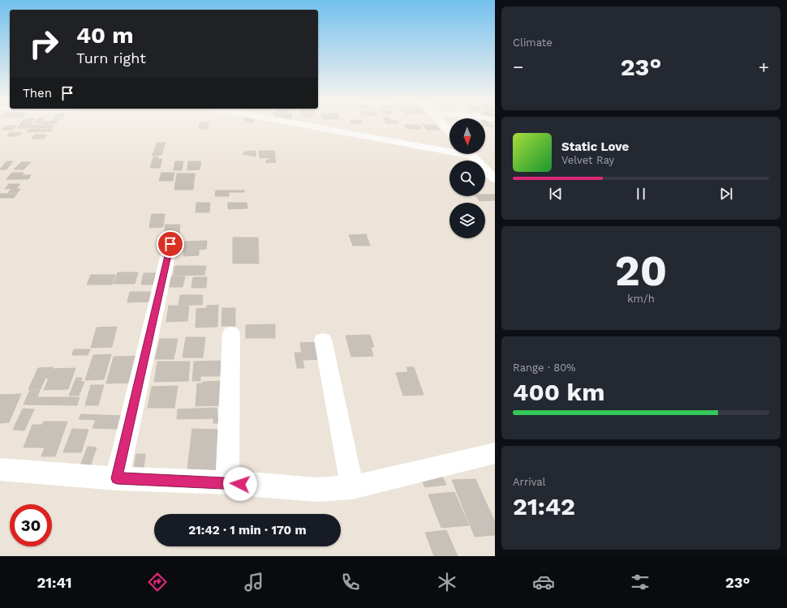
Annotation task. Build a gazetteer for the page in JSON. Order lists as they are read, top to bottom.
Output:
{
  "north": "bottom",
  "page": {
    "tile": [
      "Climate",
      ["20", "km/h"],
      ["Range · 80%", "400 km"],
      ["Arrival", "21:42"]
    ],
    "turn": ["40 m", "Turn right"],
    "heat": ["−", "23°", "+"],
    "then": "Then",
    "song": ["Static Love", "Velvet Ray"],
    "limit": "30",
    "trip": "21:42 · 1 min · 170 m",
    "tabs": ["21:41", "23°"]
  }
}
